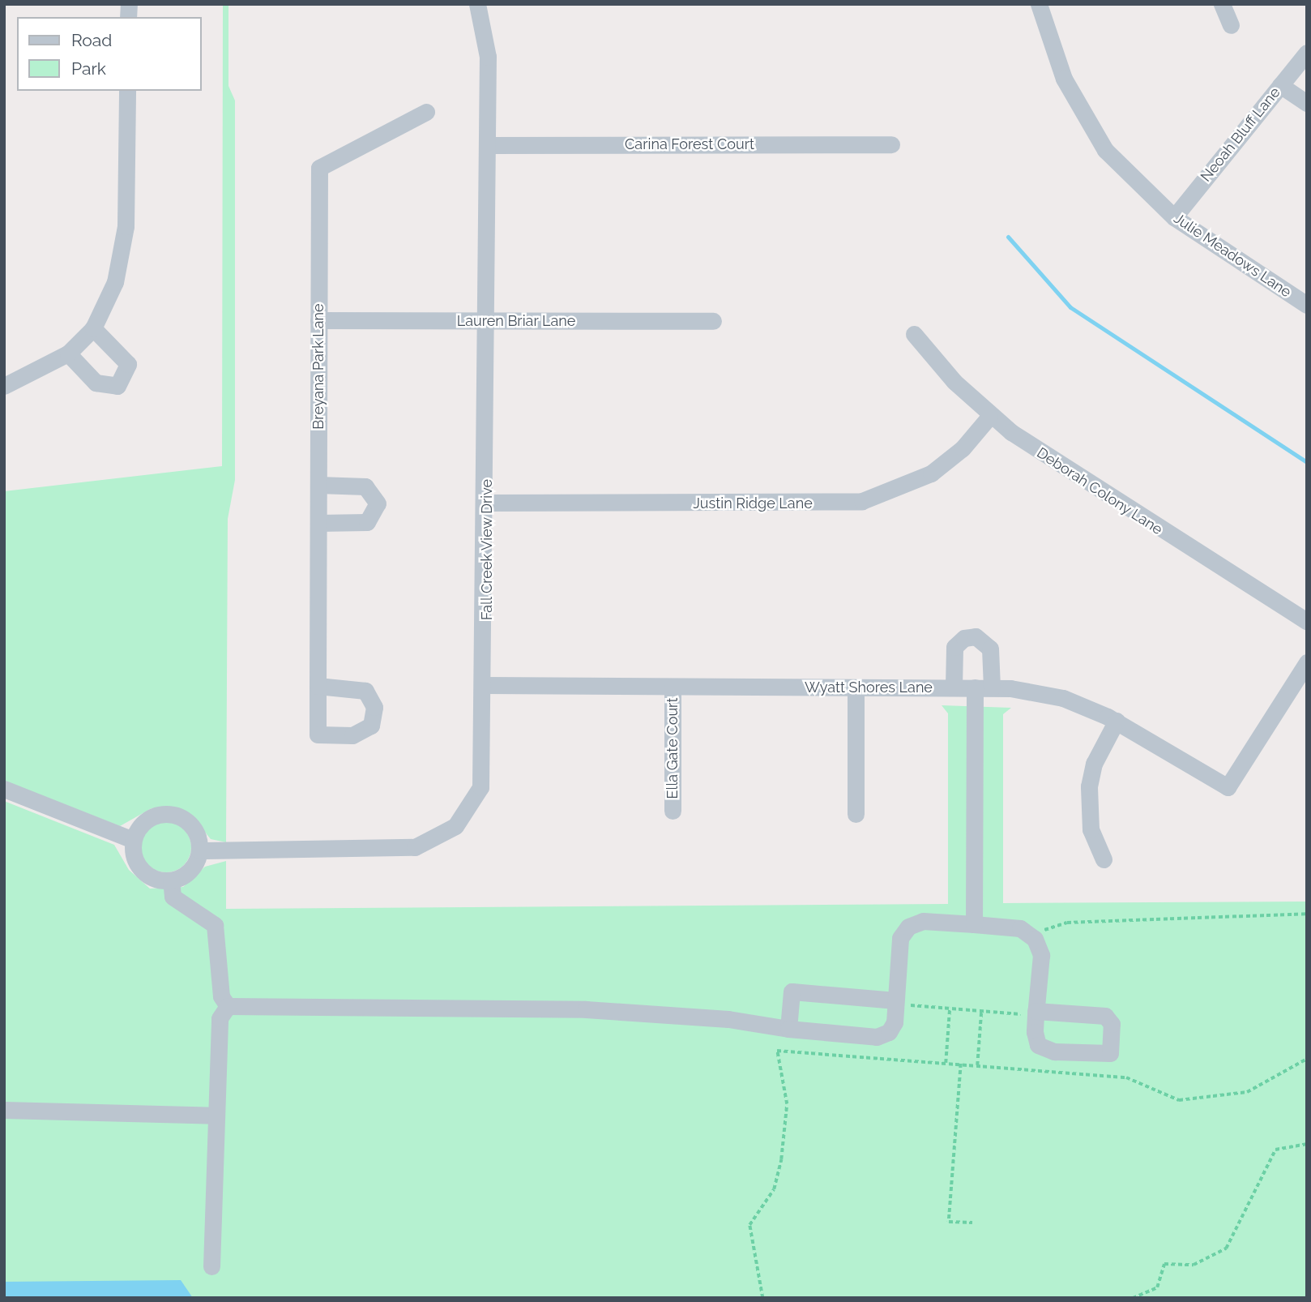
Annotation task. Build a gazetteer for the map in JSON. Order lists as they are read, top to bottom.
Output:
{
  "streets": {
    "street": [
      "Neoah Bluff Lane",
      "Carina Forest Court",
      "Julie Meadows Lane",
      "Lauren Briar Lane",
      "Breyana Park Lane",
      "Deborah Colony Lane",
      "Justin Ridge Lane",
      "Fall Creek View Drive",
      "Wyatt Shores Lane",
      "Ella Gate Court"
    ]
  },
  "crossings": [
    ["Neoah Bluff Lane", "Julie Meadows Lane"],
    ["Carina Forest Court", "Fall Creek View Drive"],
    ["Lauren Briar Lane", "Breyana Park Lane"],
    ["Lauren Briar Lane", "Fall Creek View Drive"],
    ["Deborah Colony Lane", "Justin Ridge Lane"],
    ["Justin Ridge Lane", "Fall Creek View Drive"],
    ["Fall Creek View Drive", "Wyatt Shores Lane"],
    ["Wyatt Shores Lane", "Ella Gate Court"]
  ],
  "legend": ["Road", "Park"]
}
